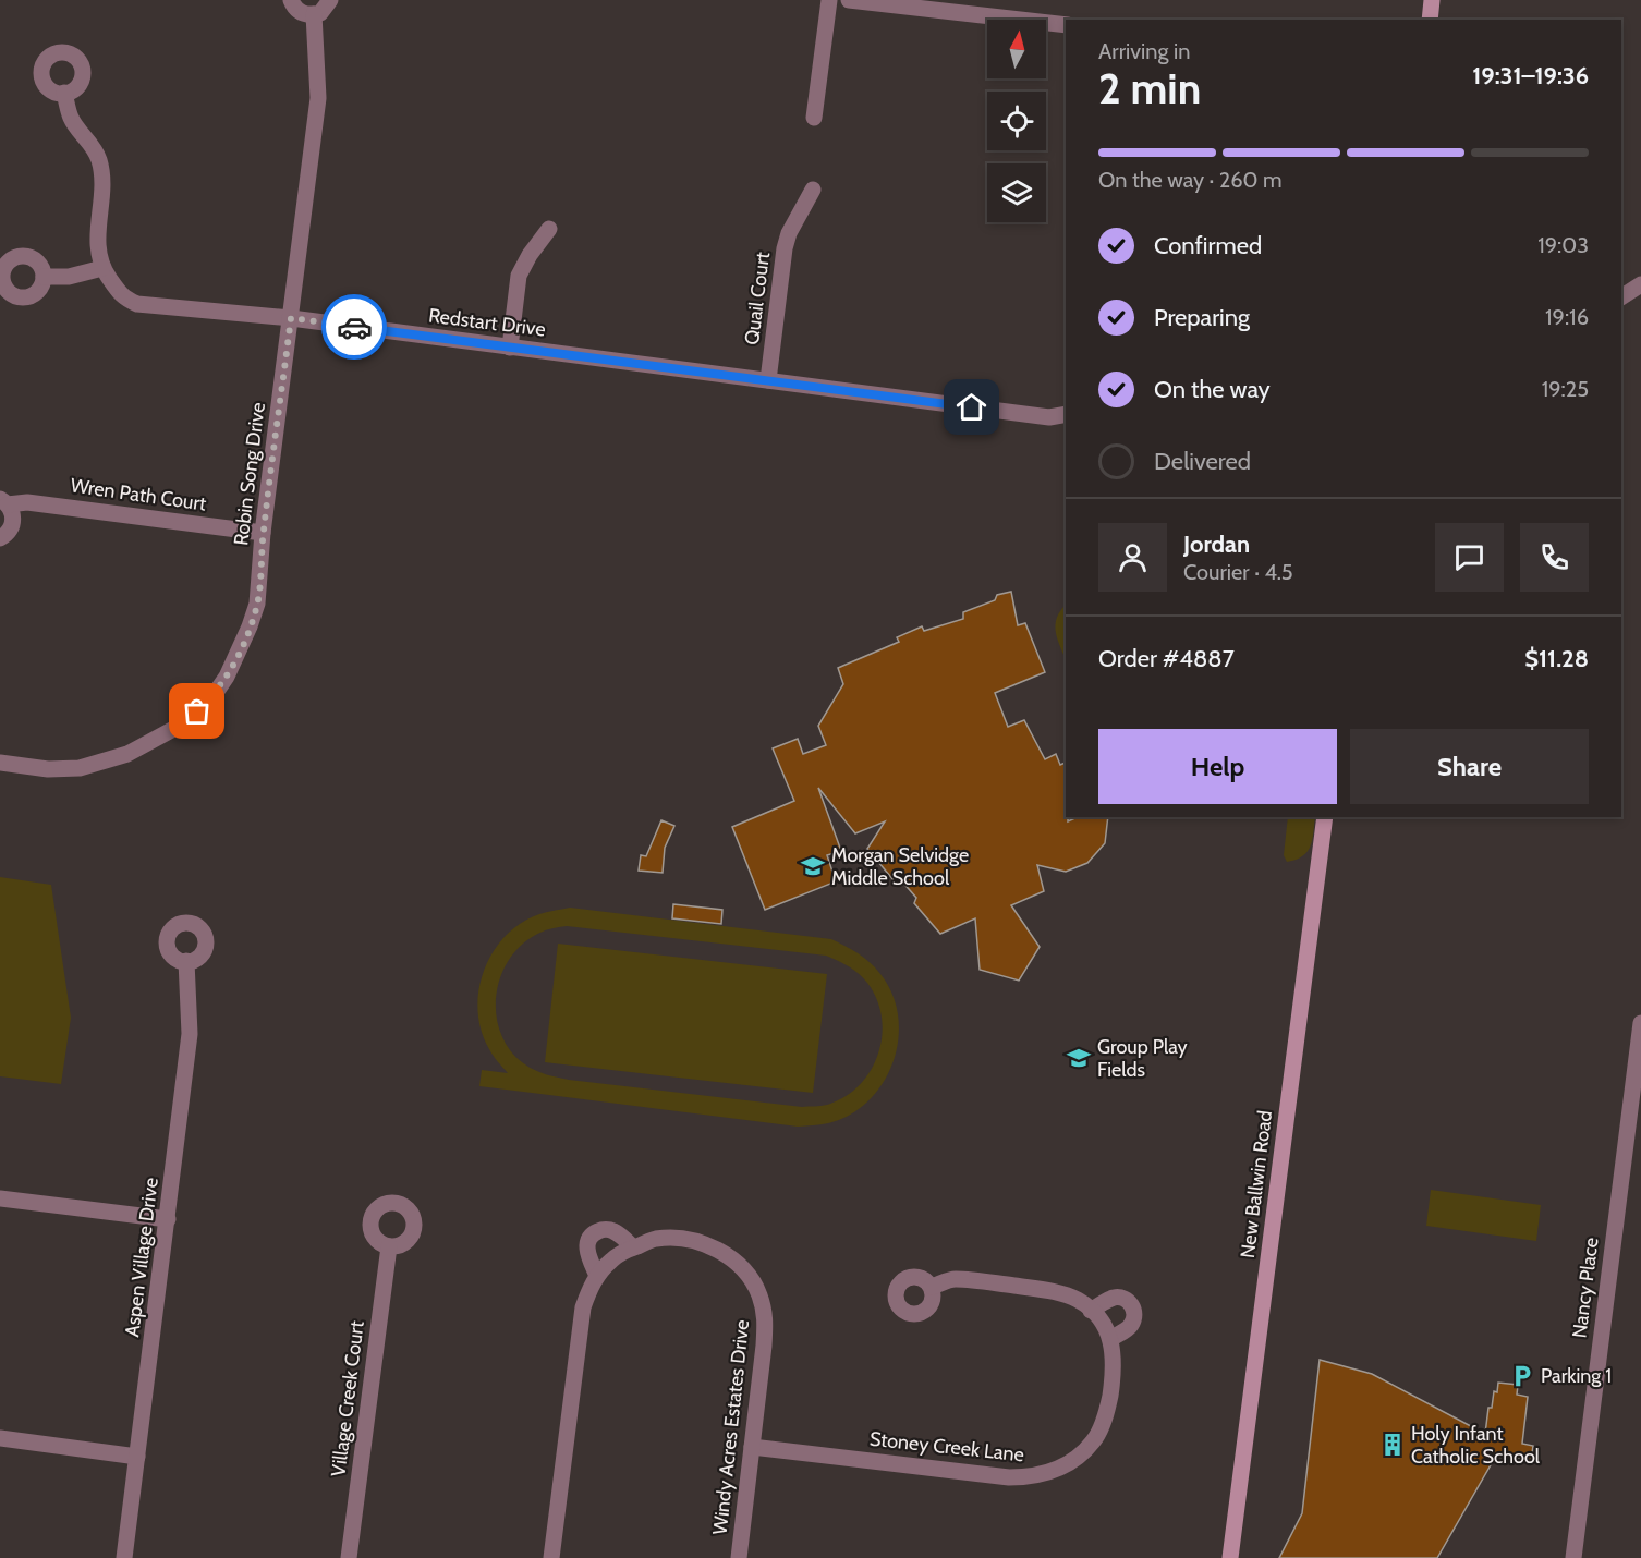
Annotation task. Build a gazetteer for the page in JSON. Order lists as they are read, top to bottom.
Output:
{
  "streets": {
    "main road": ["New Ballwin Road"],
    "street": [
      "Quail Court",
      "Redstart Drive",
      "Robin Song Drive",
      "Wren Path Court",
      "Aspen Village Drive",
      "Nancy Place",
      "Village Creek Court",
      "Windy Acres Estates Drive",
      "Stoney Creek Lane"
    ]
  },
  "crossings": [
    ["Quail Court", "Redstart Drive"],
    ["Redstart Drive", "Robin Song Drive"],
    ["Robin Song Drive", "Wren Path Court"],
    ["Windy Acres Estates Drive", "Stoney Creek Lane"]
  ],
  "places": {
    "school or university": ["Morgan Selvidge Middle School", "Group Play Fields"],
    "parking": ["Parking 1"],
    "building": ["Holy Infant Catholic School"]
  },
  "north": "top",
  "page": {
    "heading": ["2 min", "Arriving in", "19:31–19:36"],
    "panel": [
      "Jordan",
      "Courier · 4.5",
      "Order #4887",
      "$11.28"
    ],
    "bar": "On the way · 260 m",
    "list": [
      ["Confirmed", "19:03"],
      ["Preparing", "19:16"],
      ["On the way", "19:25"],
      "Delivered"
    ],
    "buttons": ["Help", "Share"]
  }
}
